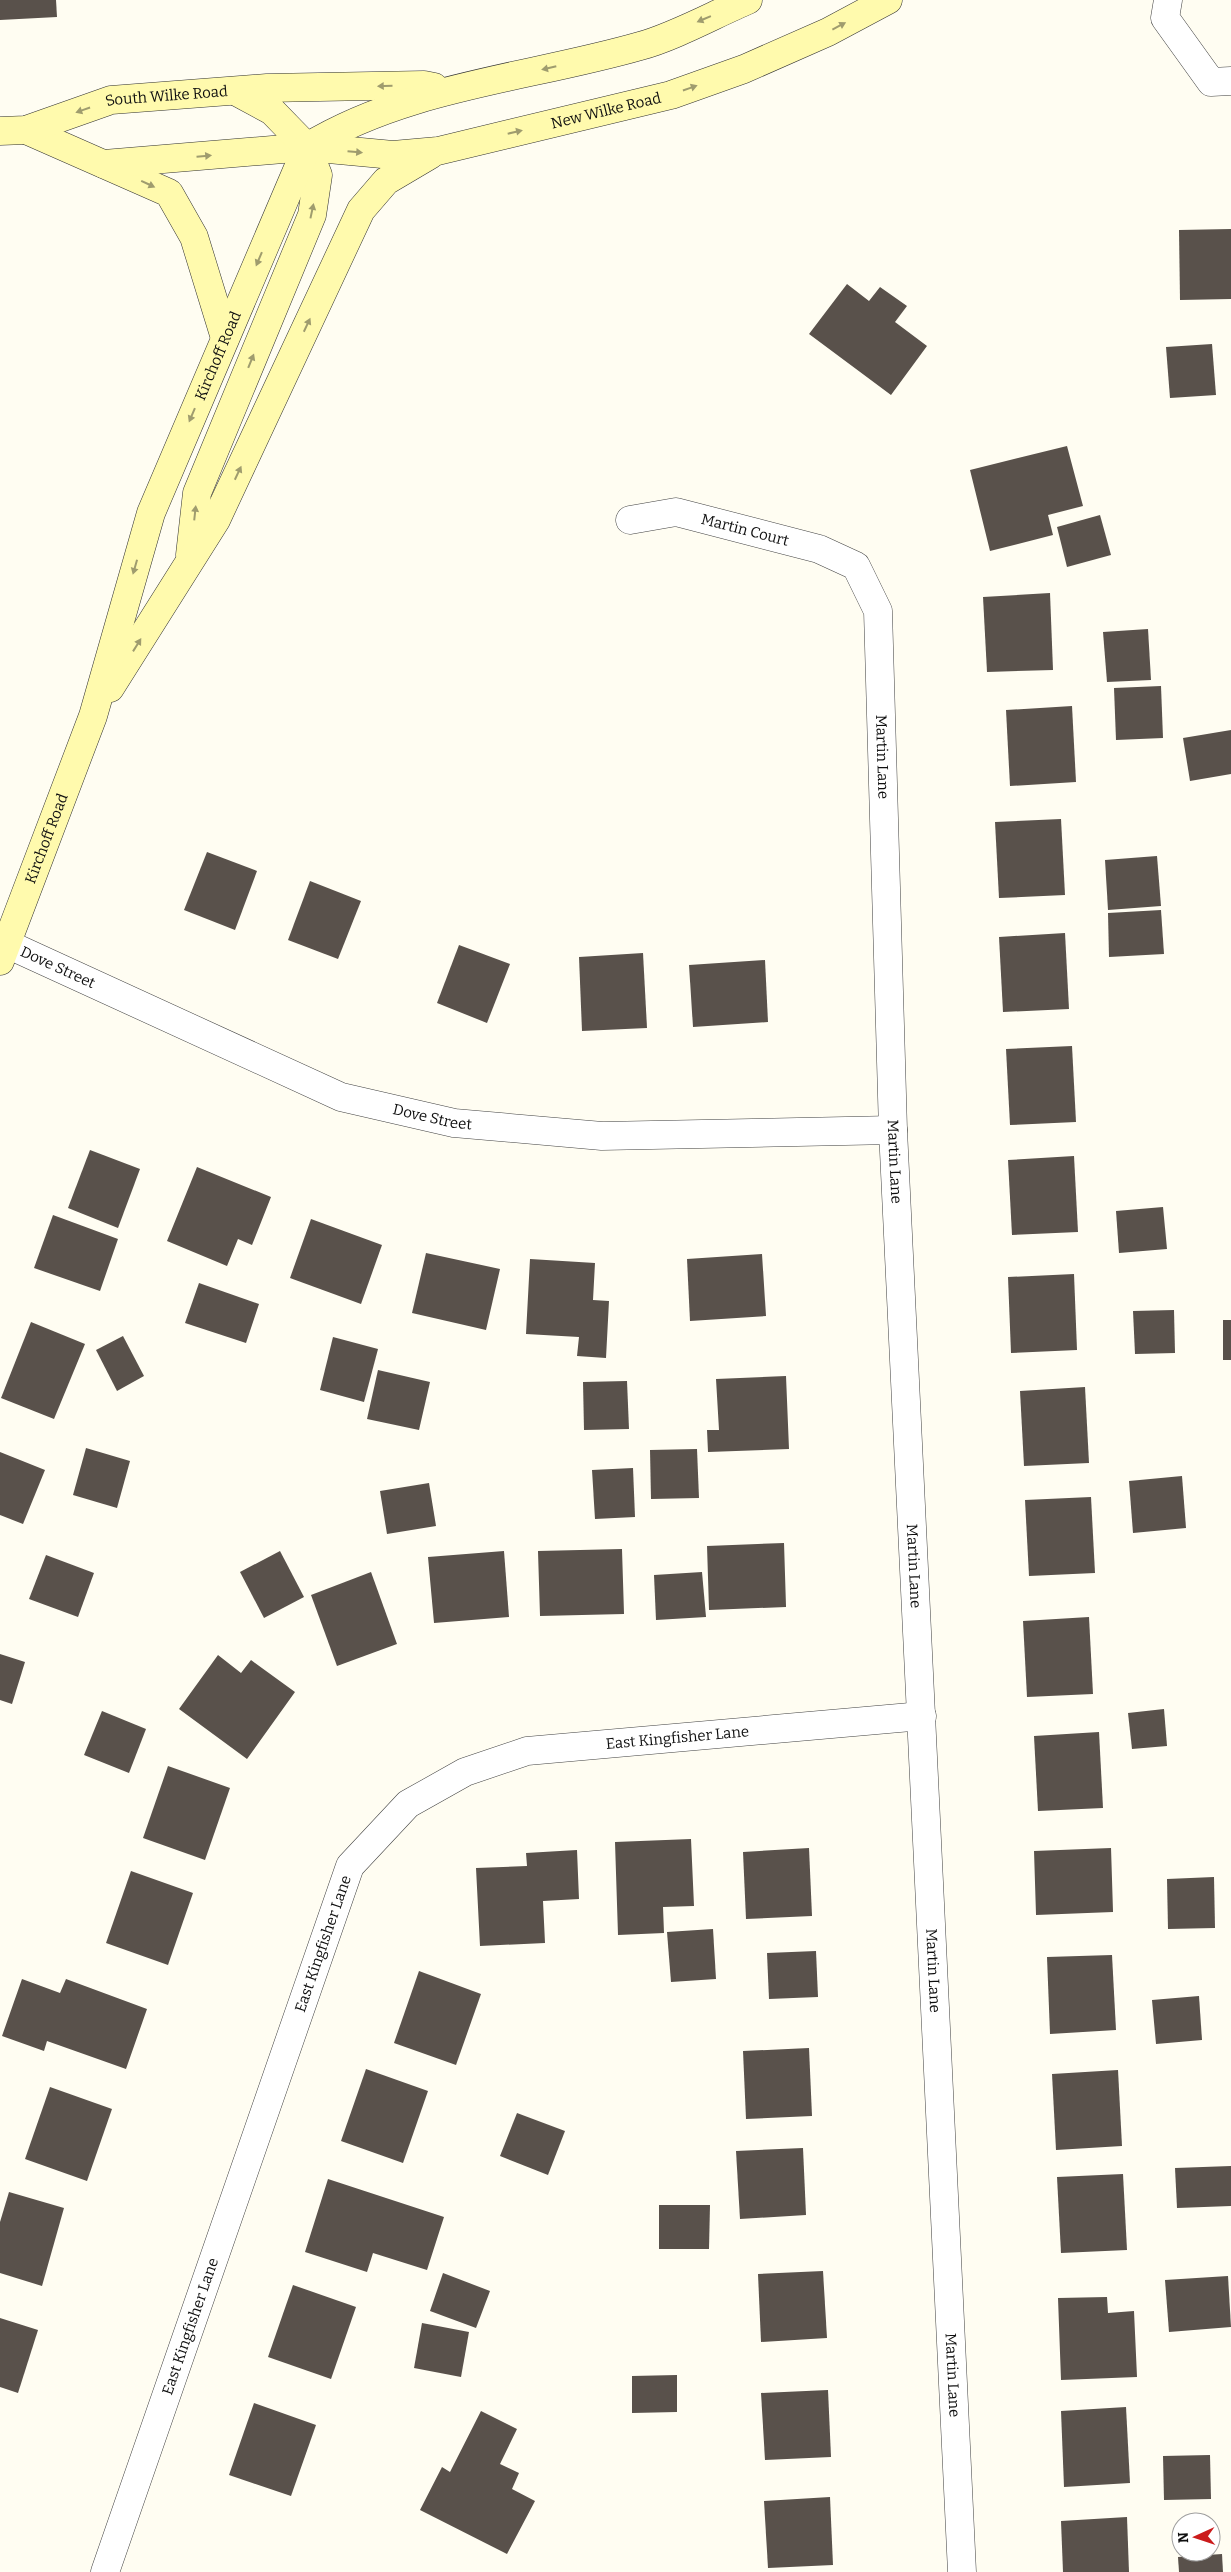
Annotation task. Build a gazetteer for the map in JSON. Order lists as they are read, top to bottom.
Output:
{
  "streets": {
    "main road": ["South Wilke Road", "New Wilke Road", "Kirchoff Road"],
    "street": [
      "Martin Court",
      "Martin Lane",
      "Dove Street",
      "East Kingfisher Lane"
    ]
  },
  "crossings": [
    ["South Wilke Road", "New Wilke Road"],
    ["South Wilke Road", "Kirchoff Road"],
    ["New Wilke Road", "Kirchoff Road"],
    ["Kirchoff Road", "Dove Street"],
    ["Martin Court", "Martin Lane"],
    ["Martin Lane", "Dove Street"],
    ["Martin Lane", "East Kingfisher Lane"]
  ],
  "north": "left"
}
